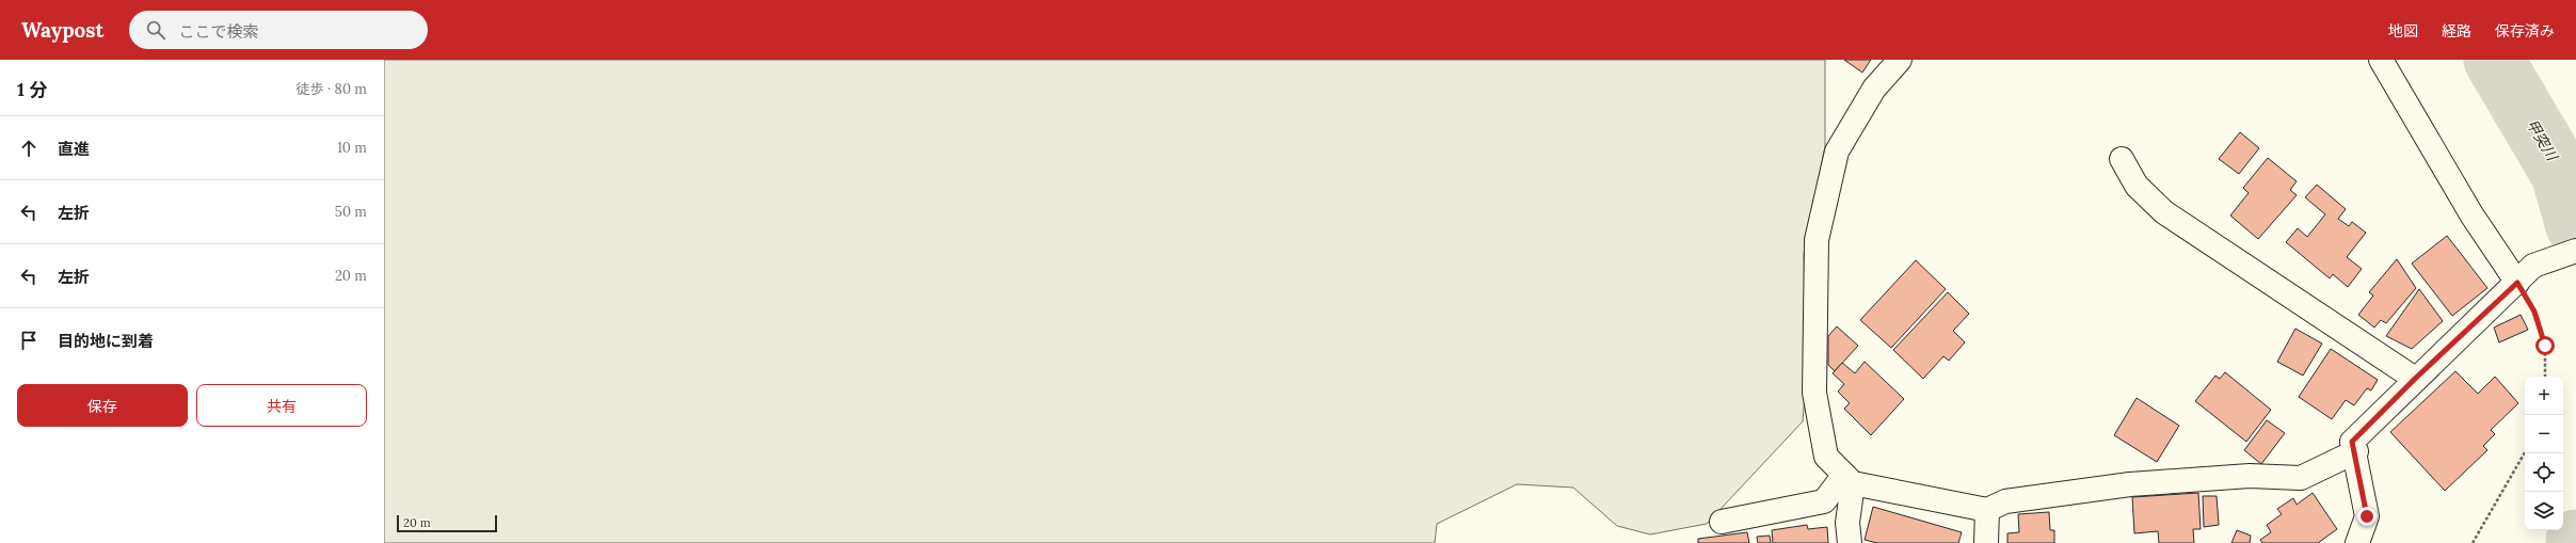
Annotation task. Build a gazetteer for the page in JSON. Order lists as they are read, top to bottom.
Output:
{
  "water": ["甲突川"],
  "scale_bar": "20 m",
  "page": {
    "header": "Waypost",
    "search": "ここで検索",
    "nav": ["地図", "経路", "保存済み"],
    "heading": ["1 分", "徒歩 · 80 m"],
    "list": [
      ["直進", "10 m"],
      ["左折", "50 m"],
      ["左折", "20 m"],
      "目的地に到着"
    ],
    "buttons": ["保存", "共有"],
    "map_buttons": ["+", "−"],
    "scale": "20 m"
  }
}
